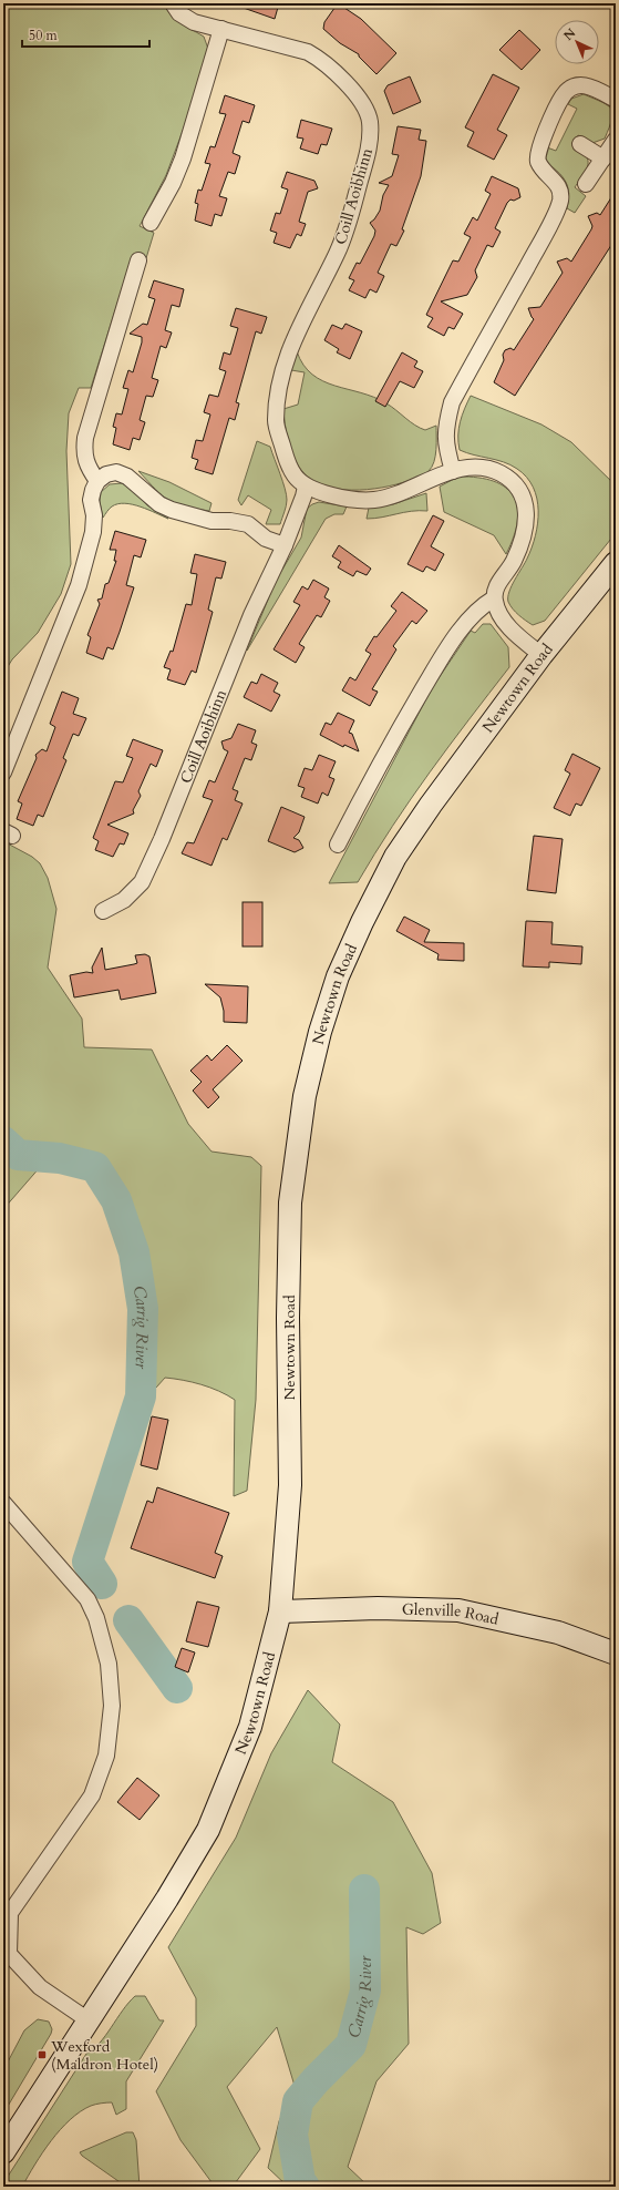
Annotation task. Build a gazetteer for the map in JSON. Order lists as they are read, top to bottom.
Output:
{
  "streets": {
    "main road": ["Newtown Road", "Glenville Road"],
    "street": ["Coill Aoibhinn"]
  },
  "crossings": [
    ["Newtown Road", "Glenville Road"]
  ],
  "water": ["Carrig River"],
  "places": {
    "transit": ["Wexford (Maldron Hotel)"]
  },
  "scale_bar": "50 m",
  "north": "top left"
}
